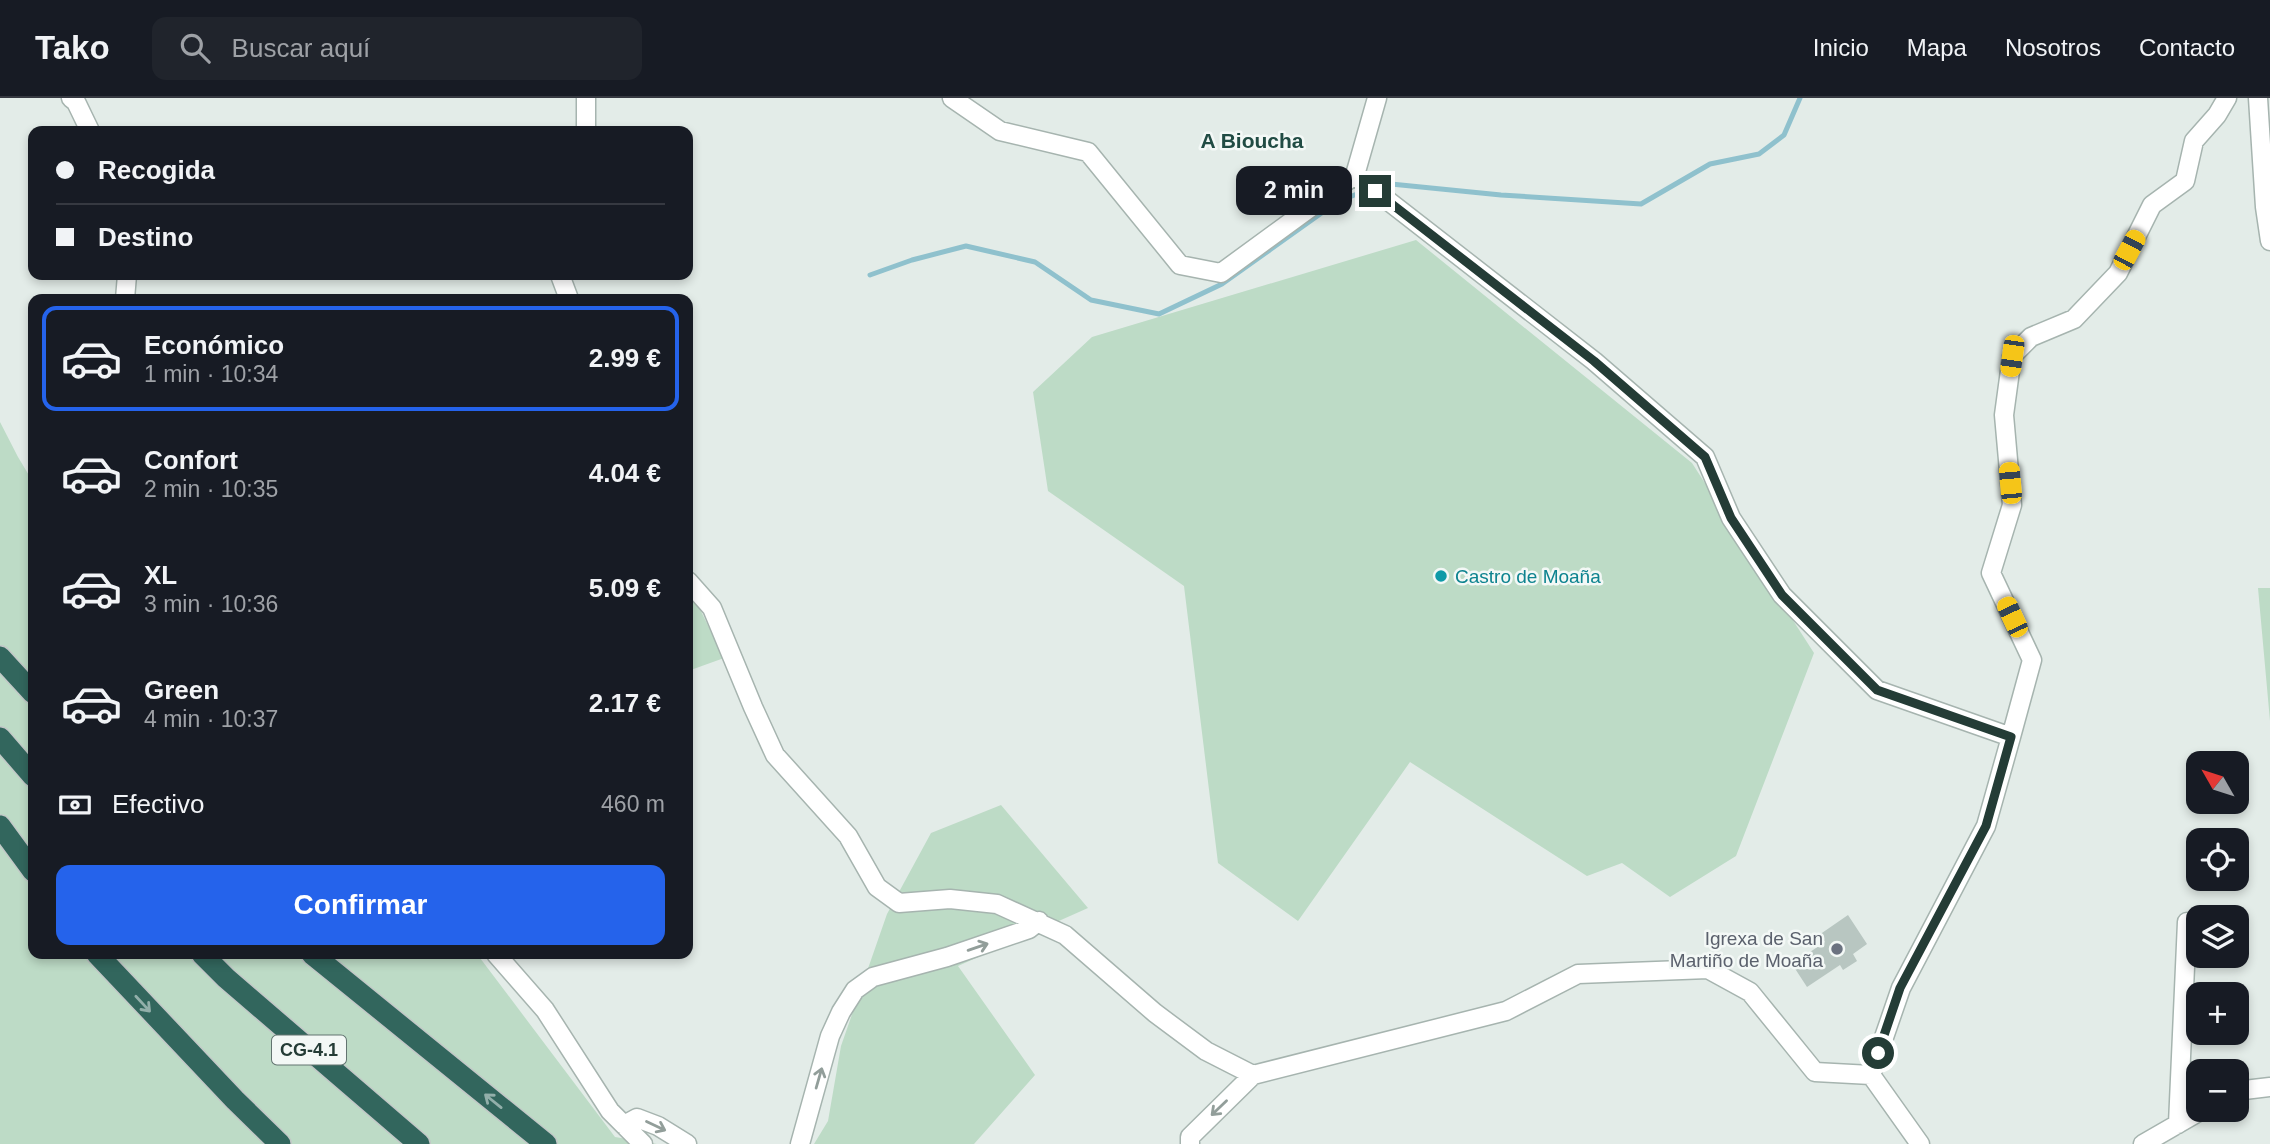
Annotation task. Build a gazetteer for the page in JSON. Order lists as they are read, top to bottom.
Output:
{
  "streets": {
    "highway": ["CG-4.1"]
  },
  "districts": ["A Bioucha"],
  "places": ["Castro de Moaña", "Igrexa de San Martiño de Moaña"],
  "north": "top left",
  "page": {
    "header": "Tako",
    "search": "Buscar aquí",
    "nav": [
      "Inicio",
      "Mapa",
      "Nosotros",
      "Contacto"
    ],
    "banner": ["Recogida", "Destino"],
    "bubble": "2 min",
    "list": [
      {
        "name": "Económico",
        "note": "1 min · 10:34",
        "value": "2.99 €"
      },
      {
        "name": "Confort",
        "note": "2 min · 10:35",
        "value": "4.04 €"
      },
      {
        "name": "XL",
        "note": "3 min · 10:36",
        "value": "5.09 €"
      },
      {
        "name": "Green",
        "note": "4 min · 10:37",
        "value": "2.17 €"
      }
    ],
    "map_buttons": ["+", "−"],
    "pay": ["Efectivo", "460 m"],
    "buttons": "Confirmar"
  }
}
